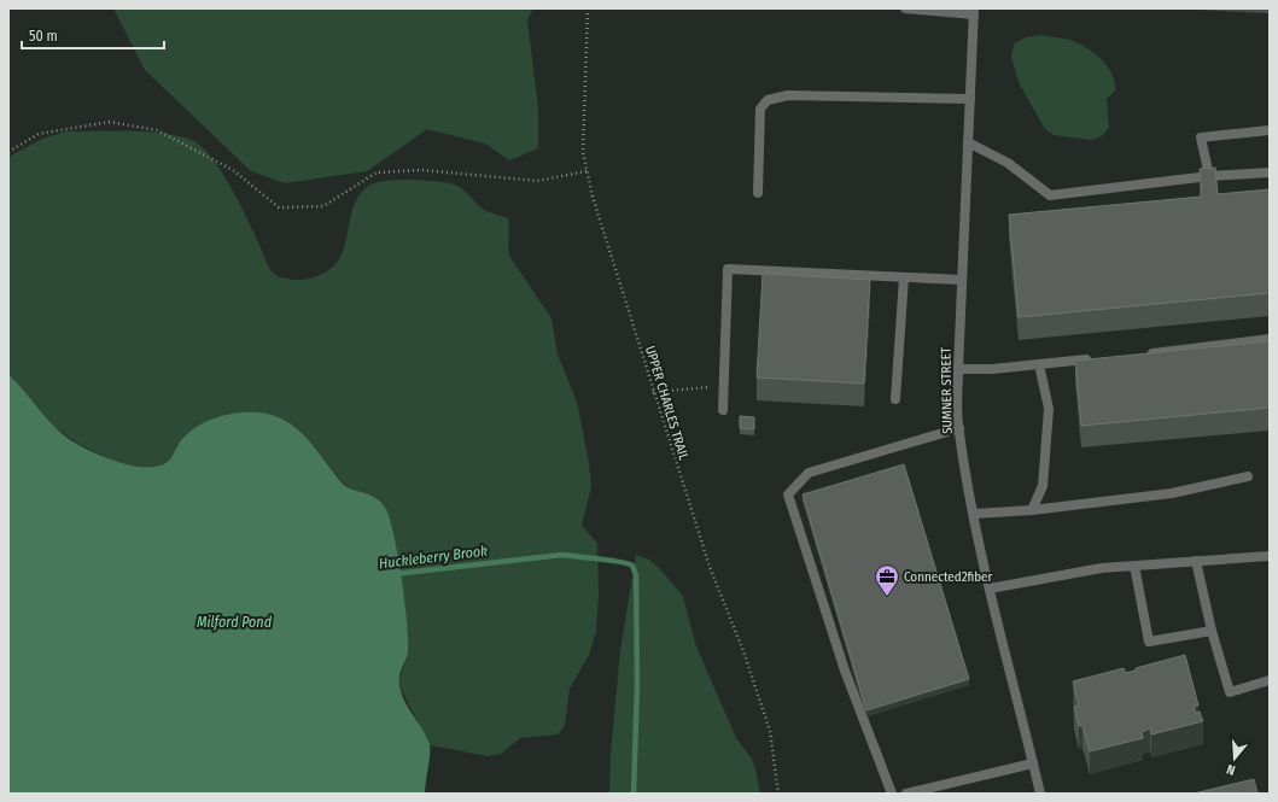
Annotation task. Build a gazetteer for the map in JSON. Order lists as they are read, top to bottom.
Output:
{
  "streets": {
    "street": ["SUMNER STREET"],
    "path": ["UPPER CHARLES TRAIL"]
  },
  "water": ["Huckleberry Brook", "Milford Pond"],
  "places": {
    "office": ["Connected2fiber"]
  },
  "scale_bar": "50 m",
  "north": "bottom"
}
